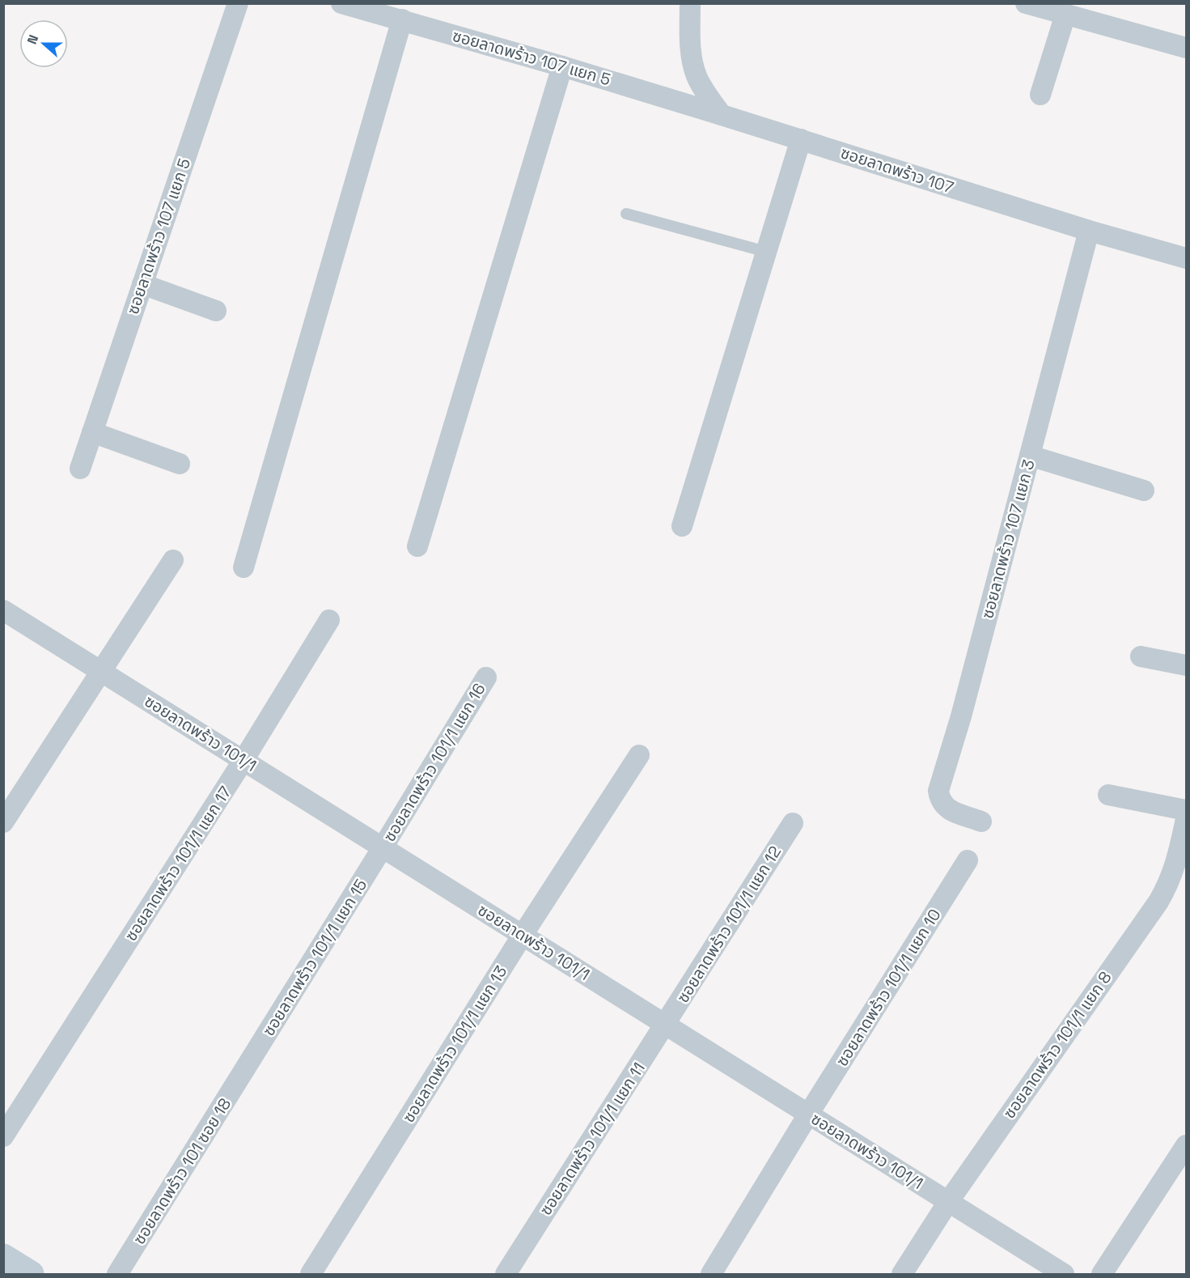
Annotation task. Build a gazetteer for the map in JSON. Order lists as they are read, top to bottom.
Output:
{
  "streets": {
    "street": [
      "ซอยลาดพร้าว 107 แยก 5",
      "ซอยลาดพร้าว 107",
      "ซอยลาดพร้าว 107 แยก 3",
      "ซอยลาดพร้าว 101/1",
      "ซอยลาดพร้าว 101/1 แยก 16",
      "ซอยลาดพร้าว 101/1 แยก 17",
      "ซอยลาดพร้าว 101/1 แยก 12",
      "ซอยลาดพร้าว 101/1 แยก 15",
      "ซอยลาดพร้าว 101/1 แยก 10",
      "ซอยลาดพร้าว 101/1 แยก 13",
      "ซอยลาดพร้าว 101/1 แยก 8",
      "ซอยลาดพร้าว 101/1 แยก 11",
      "ซอยลาดพร้าว 101 ซอย 18"
    ]
  },
  "crossings": [
    ["ซอยลาดพร้าว 107 แยก 5", "ซอยลาดพร้าว 107"],
    ["ซอยลาดพร้าว 107", "ซอยลาดพร้าว 107 แยก 3"],
    ["ซอยลาดพร้าว 101/1", "ซอยลาดพร้าว 101/1 แยก 16"],
    ["ซอยลาดพร้าว 101/1", "ซอยลาดพร้าว 101/1 แยก 17"],
    ["ซอยลาดพร้าว 101/1", "ซอยลาดพร้าว 101/1 แยก 12"],
    ["ซอยลาดพร้าว 101/1", "ซอยลาดพร้าว 101/1 แยก 15"],
    ["ซอยลาดพร้าว 101/1", "ซอยลาดพร้าว 101/1 แยก 10"],
    ["ซอยลาดพร้าว 101/1", "ซอยลาดพร้าว 101/1 แยก 13"],
    ["ซอยลาดพร้าว 101/1", "ซอยลาดพร้าว 101/1 แยก 8"],
    ["ซอยลาดพร้าว 101/1", "ซอยลาดพร้าว 101/1 แยก 11"],
    ["ซอยลาดพร้าว 101/1 แยก 16", "ซอยลาดพร้าว 101/1 แยก 15"],
    ["ซอยลาดพร้าว 101/1 แยก 12", "ซอยลาดพร้าว 101/1 แยก 11"],
    ["ซอยลาดพร้าว 101/1 แยก 15", "ซอยลาดพร้าว 101 ซอย 18"]
  ],
  "north": "left"
}
